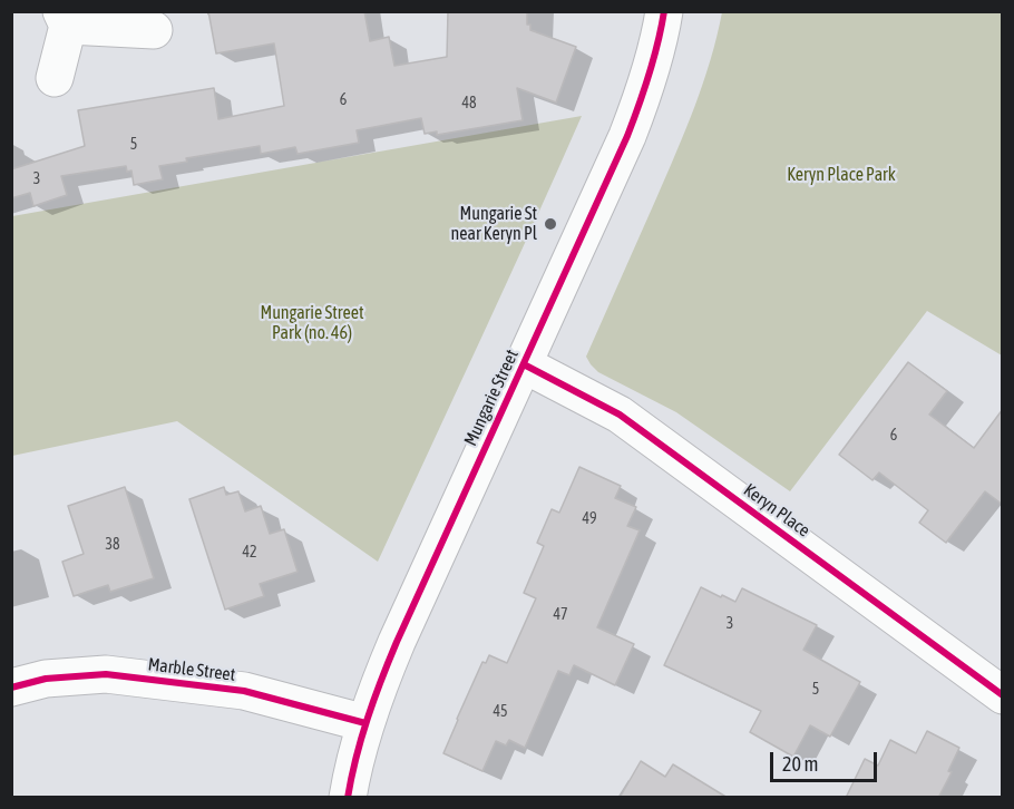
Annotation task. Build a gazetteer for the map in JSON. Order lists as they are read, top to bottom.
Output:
{
  "streets": {
    "street": ["Mungarie Street", "Keryn Place", "Marble Street"]
  },
  "crossings": [
    ["Mungarie Street", "Keryn Place"],
    ["Mungarie Street", "Marble Street"]
  ],
  "parks": ["Keryn Place Park", "Mungarie Street Park (no. 46)"],
  "places": ["Mungarie St near Keryn Pl"],
  "house_numbers": [
    "6",
    "48",
    "5",
    "3",
    "6",
    "49",
    "38",
    "42",
    "47",
    "3",
    "5",
    "45"
  ],
  "scale_bar": "20 m"
}
